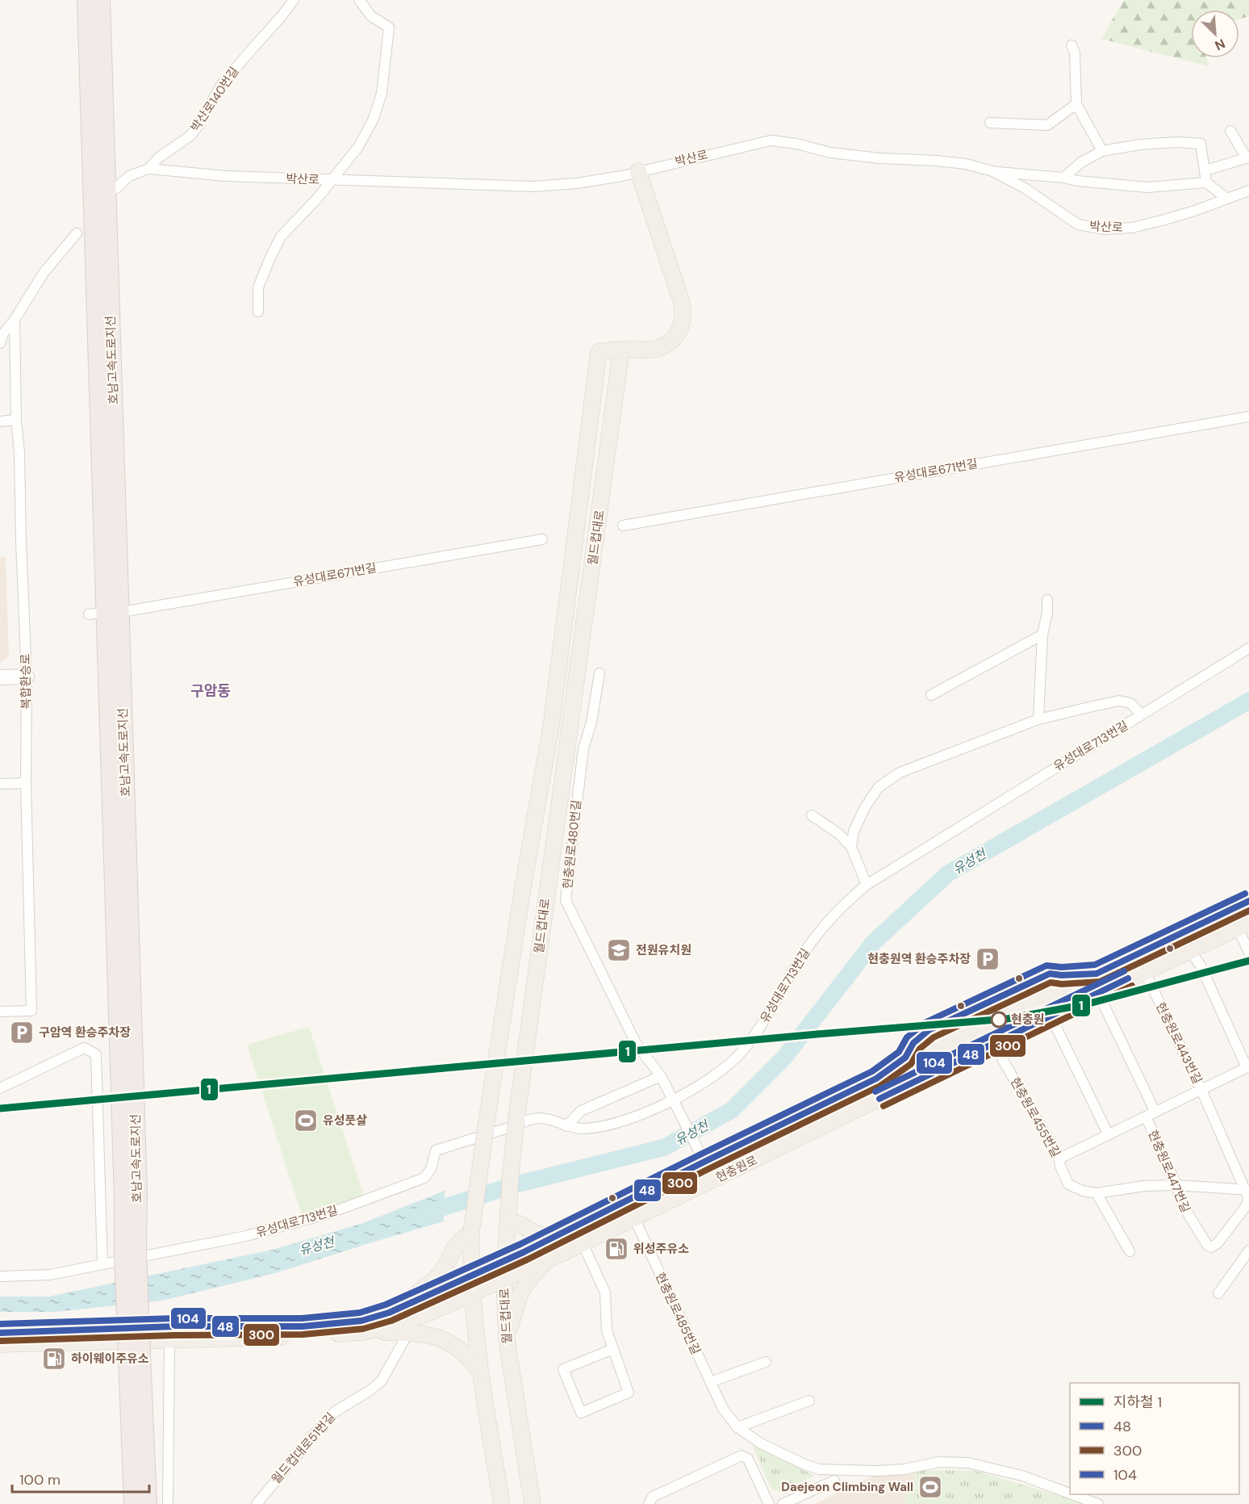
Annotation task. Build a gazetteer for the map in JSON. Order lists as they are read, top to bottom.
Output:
{
  "streets": {
    "highway": ["호남고속도로지선"],
    "main road": ["월드컵대로", "현충원로"],
    "street": [
      "박산로140번길",
      "박산로",
      "유성대로671번길",
      "복합환승로",
      "유성대로713번길",
      "현충원로480번길",
      "현충원로443번길",
      "현충원로455번길",
      "현충원로447번길",
      "현충원로485번길",
      "월드컵대로51번길"
    ]
  },
  "crossings": [
    ["박산로140번길", "박산로"],
    ["월드컵대로", "현충원로"],
    ["유성대로713번길", "현충원로480번길"],
    ["현충원로480번길", "현충원로"],
    ["현충원로443번길", "현충원로"],
    ["현충원로443번길", "현충원로447번길"],
    ["현충원로455번길", "현충원로"],
    ["현충원로455번길", "현충원로447번길"],
    ["현충원로", "현충원로447번길"],
    ["현충원로", "현충원로485번길"]
  ],
  "districts": ["구암동"],
  "water": ["유성천"],
  "places": {
    "school or university": ["전원유치원"],
    "parking": ["현충원역 환승주차장", "구암역 환승주차장"],
    "other": ["현충원"],
    "sports": ["유성풋살", "Daejeon Climbing Wall"],
    "fuel station": ["위성주유소", "하이웨이주유소"]
  },
  "lines": [
    "transit line 104",
    "transit line 48",
    "transit line 300",
    "metro line 1"
  ],
  "legend": [
    "지하철 1",
    "48",
    "300",
    "104"
  ],
  "scale_bar": "100 m",
  "north": "bottom right"
}
